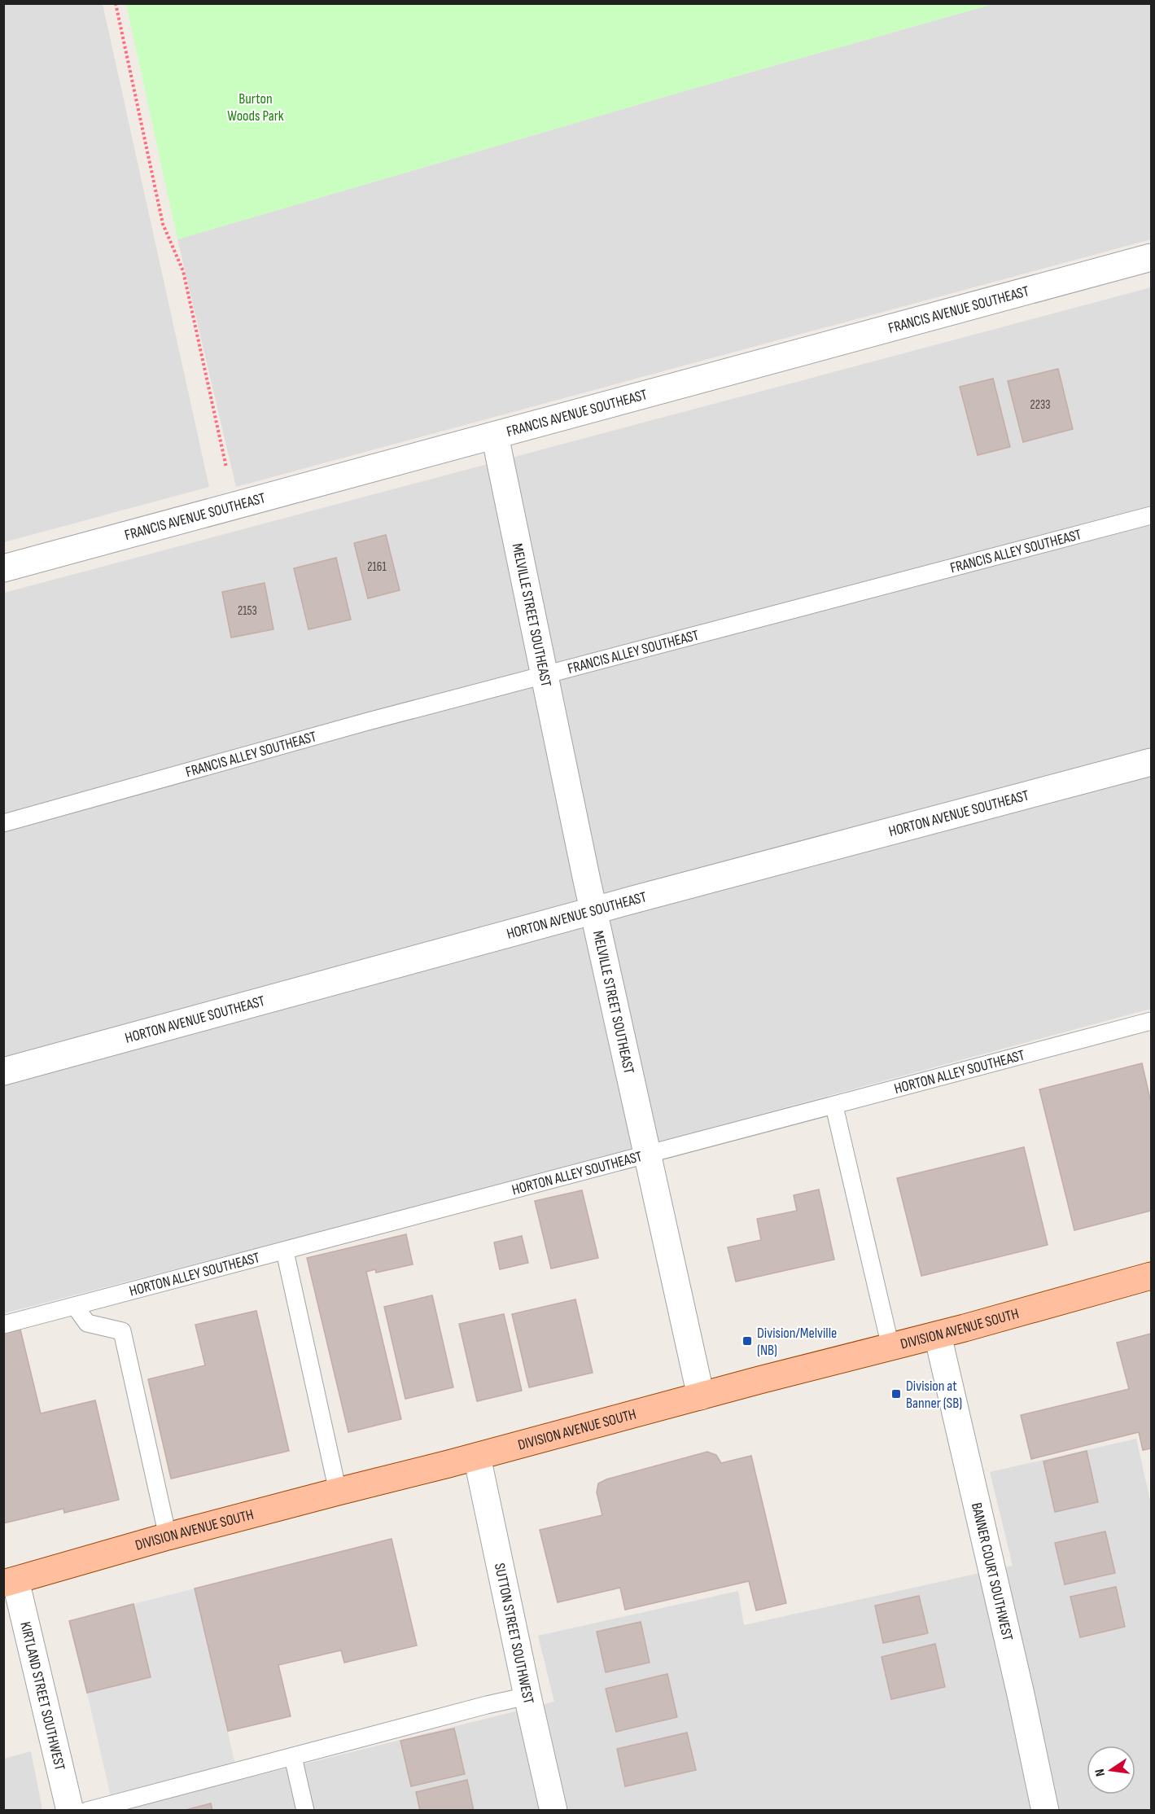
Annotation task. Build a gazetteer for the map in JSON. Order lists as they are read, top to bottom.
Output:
{
  "streets": {
    "main road": ["DIVISION AVENUE SOUTH"],
    "street": [
      "FRANCIS AVENUE SOUTHEAST",
      "MELVILLE STREET SOUTHEAST",
      "HORTON AVENUE SOUTHEAST",
      "BANNER COURT SOUTHWEST",
      "SUTTON STREET SOUTHWEST",
      "KIRTLAND STREET SOUTHWEST"
    ],
    "lane": ["FRANCIS ALLEY SOUTHEAST", "HORTON ALLEY SOUTHEAST"]
  },
  "crossings": [
    ["FRANCIS AVENUE SOUTHEAST", "MELVILLE STREET SOUTHEAST"],
    ["FRANCIS ALLEY SOUTHEAST", "MELVILLE STREET SOUTHEAST"],
    ["MELVILLE STREET SOUTHEAST", "HORTON AVENUE SOUTHEAST"],
    ["MELVILLE STREET SOUTHEAST", "HORTON ALLEY SOUTHEAST"],
    ["MELVILLE STREET SOUTHEAST", "DIVISION AVENUE SOUTH"],
    ["DIVISION AVENUE SOUTH", "BANNER COURT SOUTHWEST"],
    ["DIVISION AVENUE SOUTH", "SUTTON STREET SOUTHWEST"],
    ["DIVISION AVENUE SOUTH", "KIRTLAND STREET SOUTHWEST"]
  ],
  "parks": ["Burton Woods Park"],
  "places": {
    "transit": ["Division/Melville (NB)", "Division at Banner (SB)"]
  },
  "house_numbers": ["2233", "2161", "2153"],
  "north": "left"
}
